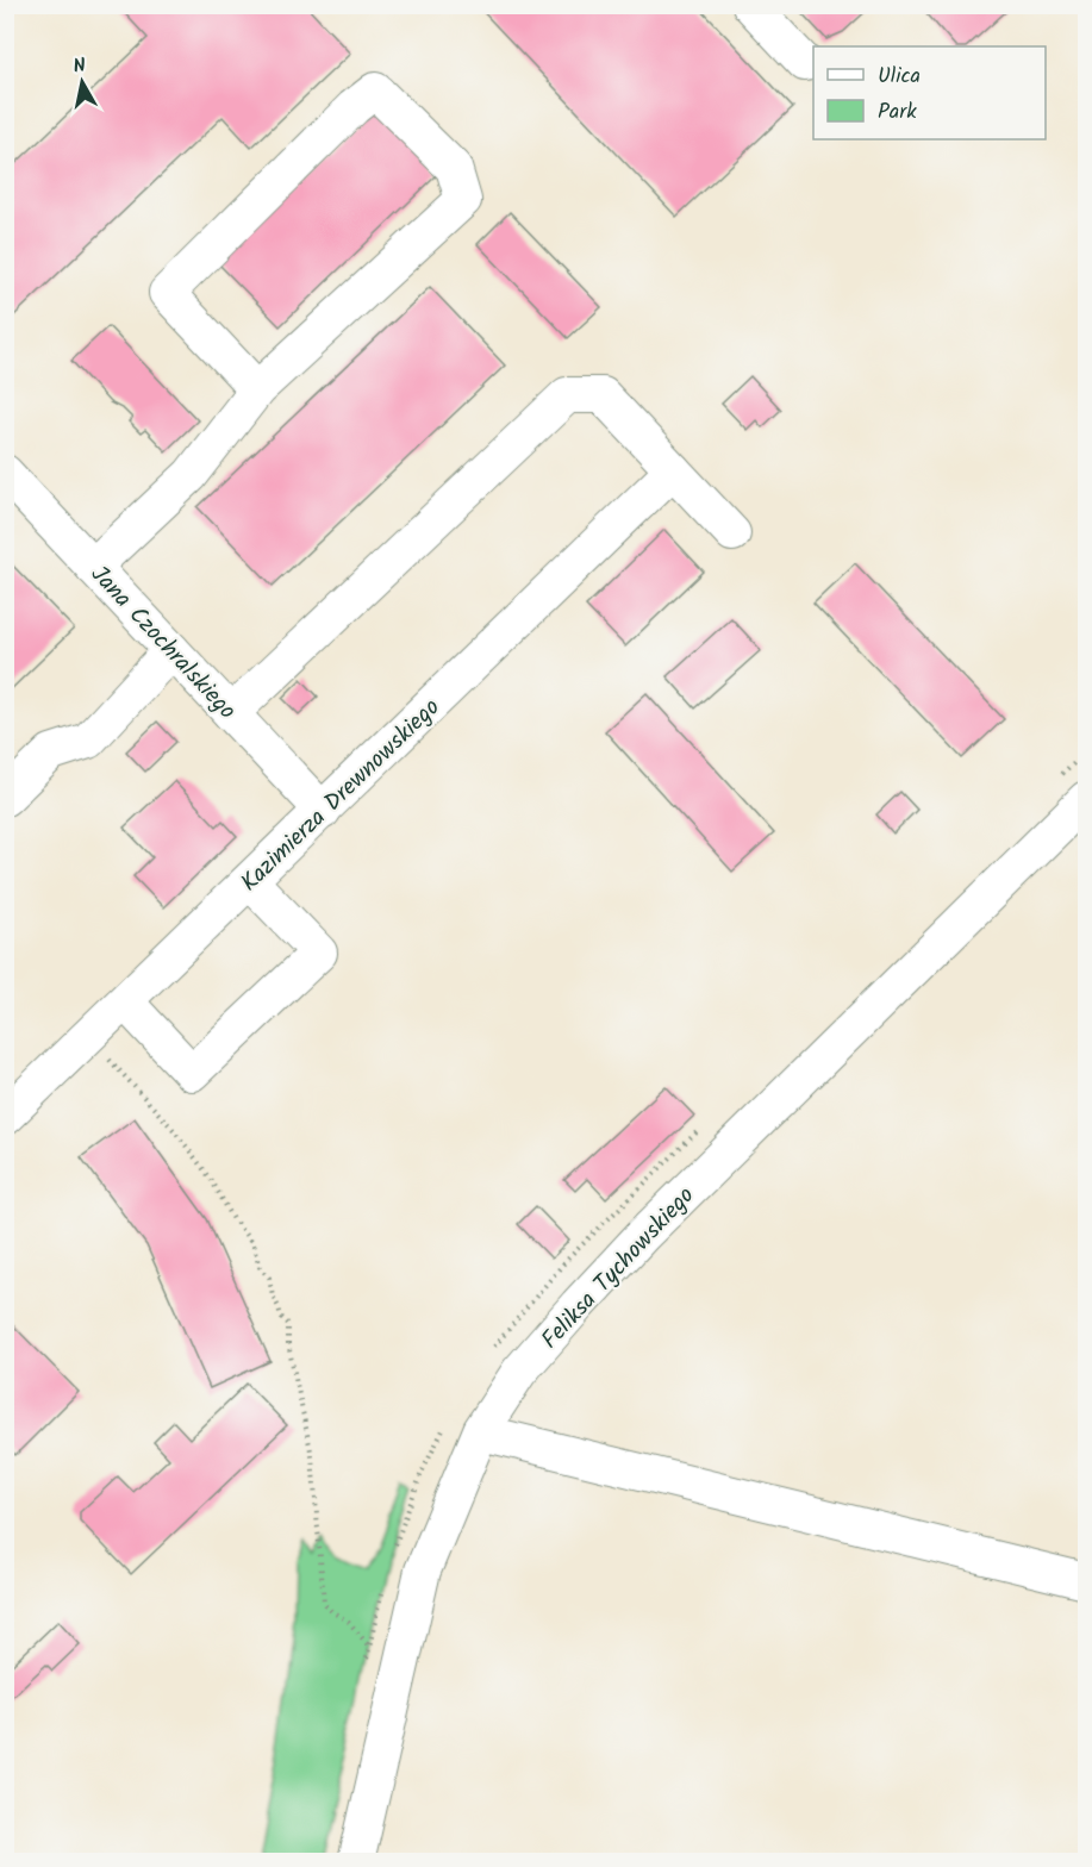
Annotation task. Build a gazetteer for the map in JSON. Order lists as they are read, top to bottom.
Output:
{
  "streets": {
    "street": ["Jana Czochralskiego", "Kazimierza Drewnowskiego", "Feliksa Tychowskiego"]
  },
  "crossings": [
    ["Jana Czochralskiego", "Kazimierza Drewnowskiego"]
  ],
  "legend": ["Ulica", "Park"],
  "north": "top"
}
